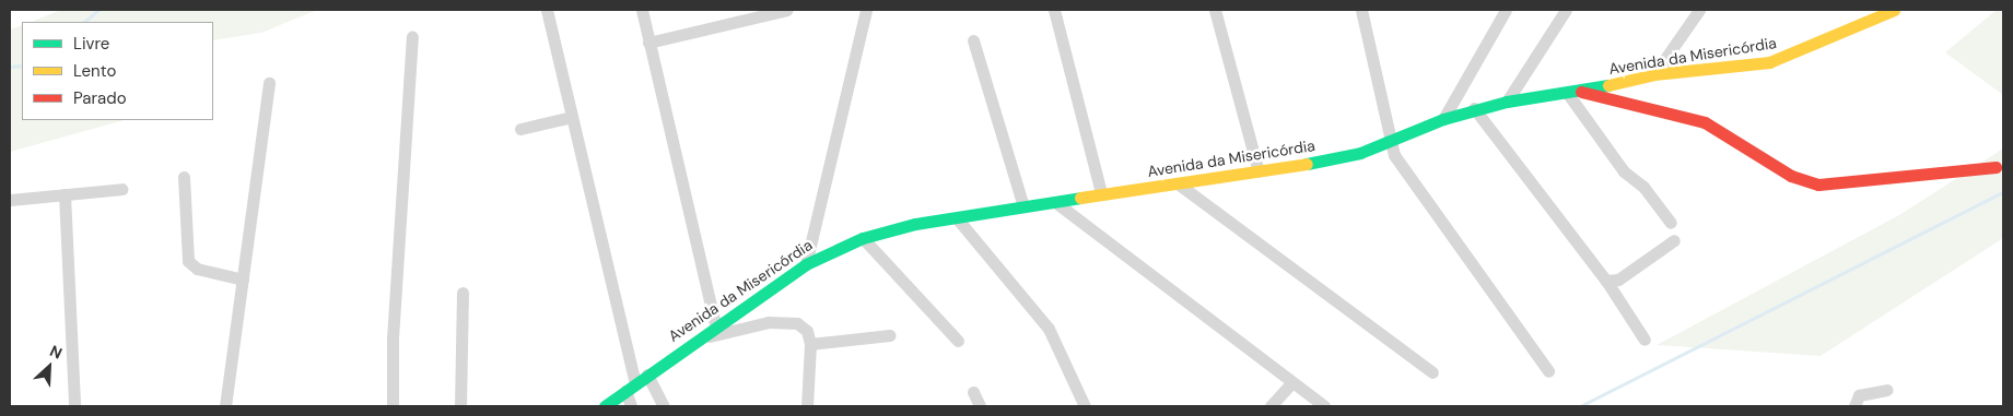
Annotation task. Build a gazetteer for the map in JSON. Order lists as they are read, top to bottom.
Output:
{
  "streets": {
    "street": ["Avenida da Misericórdia"]
  },
  "legend": ["Livre", "Lento", "Parado"],
  "north": "top right"
}
